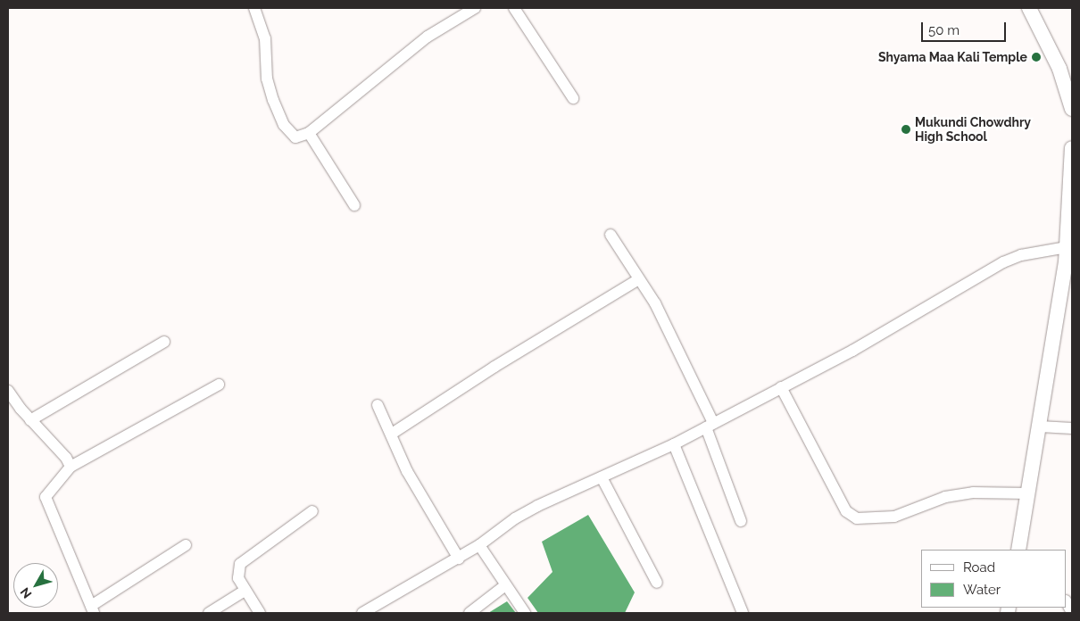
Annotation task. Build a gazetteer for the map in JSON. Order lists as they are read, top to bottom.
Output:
{
  "places": ["Shyama Maa Kali Temple", "Mukundi Chowdhry High School"],
  "legend": ["Road", "Water"],
  "scale_bar": "50 m",
  "north": "bottom left"
}
